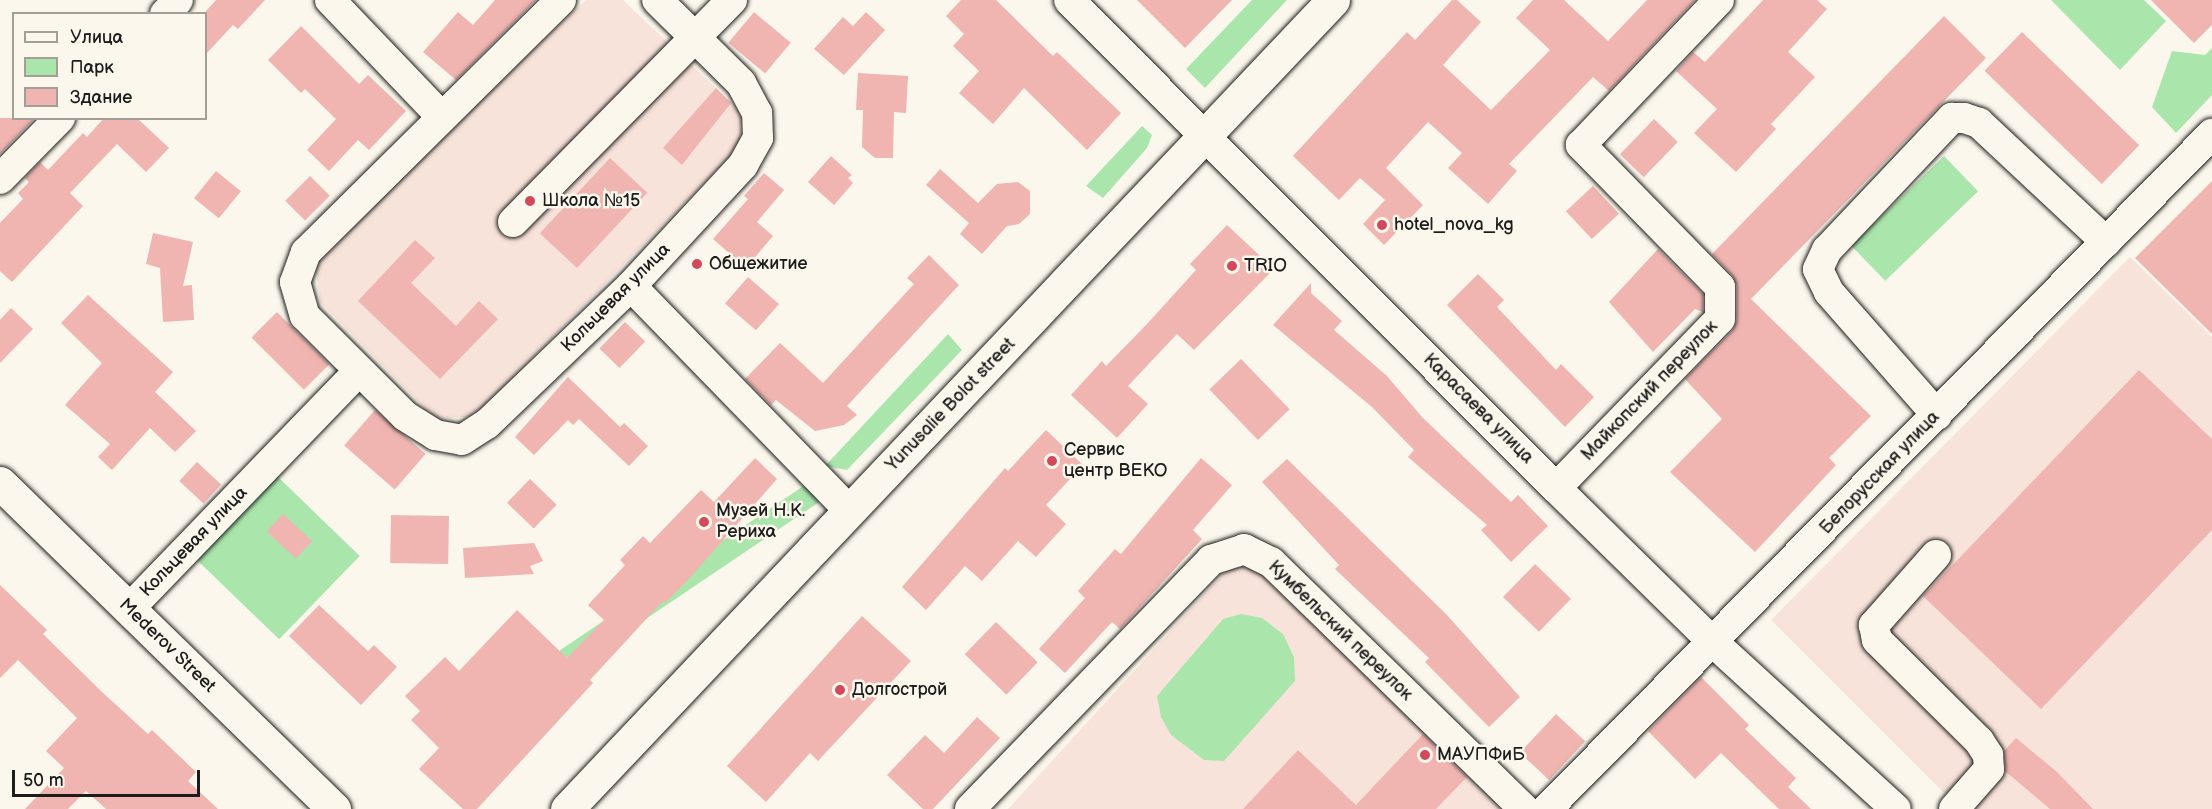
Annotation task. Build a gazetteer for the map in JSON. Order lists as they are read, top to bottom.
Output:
{
  "streets": {
    "main road": ["Yunusalie Bolot street", "Mederov Street"],
    "street": [
      "Кольцевая улица",
      "Майкопский переулок",
      "Карасаева улица",
      "Белорусская улица",
      "Кумбельский переулок"
    ]
  },
  "crossings": [
    ["Кольцевая улица", "Mederov Street"],
    ["Майкопский переулок", "Карасаева улица"],
    ["Yunusalie Bolot street", "Карасаева улица"],
    ["Карасаева улица", "Белорусская улица"]
  ],
  "places": [
    "Школа №15",
    "hotel_nova_kg",
    "Общежитие",
    "TRIO",
    "Сервис центр BEKO",
    "Музей Н.К. Рериха",
    "Долгострой",
    "МАУПФиБ"
  ],
  "legend": ["Улица", "Парк", "Здание"],
  "scale_bar": "50 m"
}
